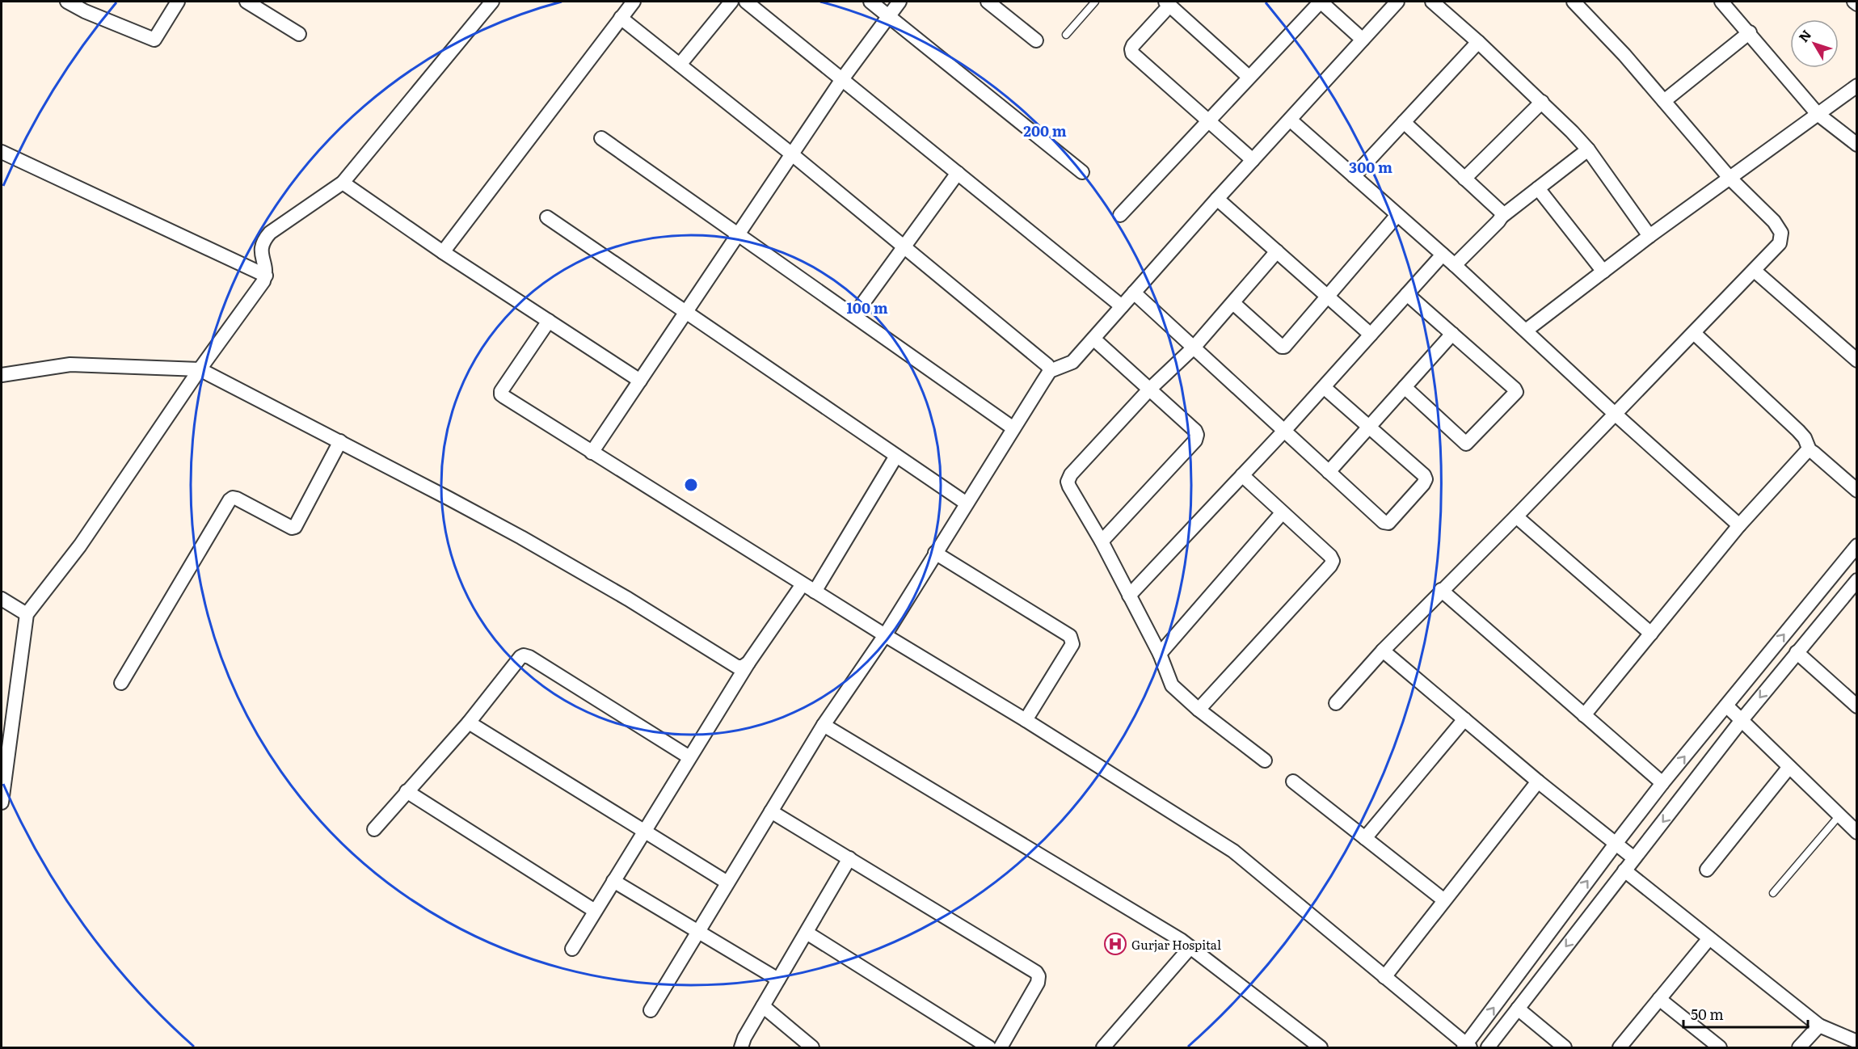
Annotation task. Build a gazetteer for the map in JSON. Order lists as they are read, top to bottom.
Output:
{
  "places": {
    "hospital": ["Gurjar Hospital"]
  },
  "scale_bar": "50 m",
  "north": "top left",
  "rings": ["200 m", "300 m", "100 m"]
}
